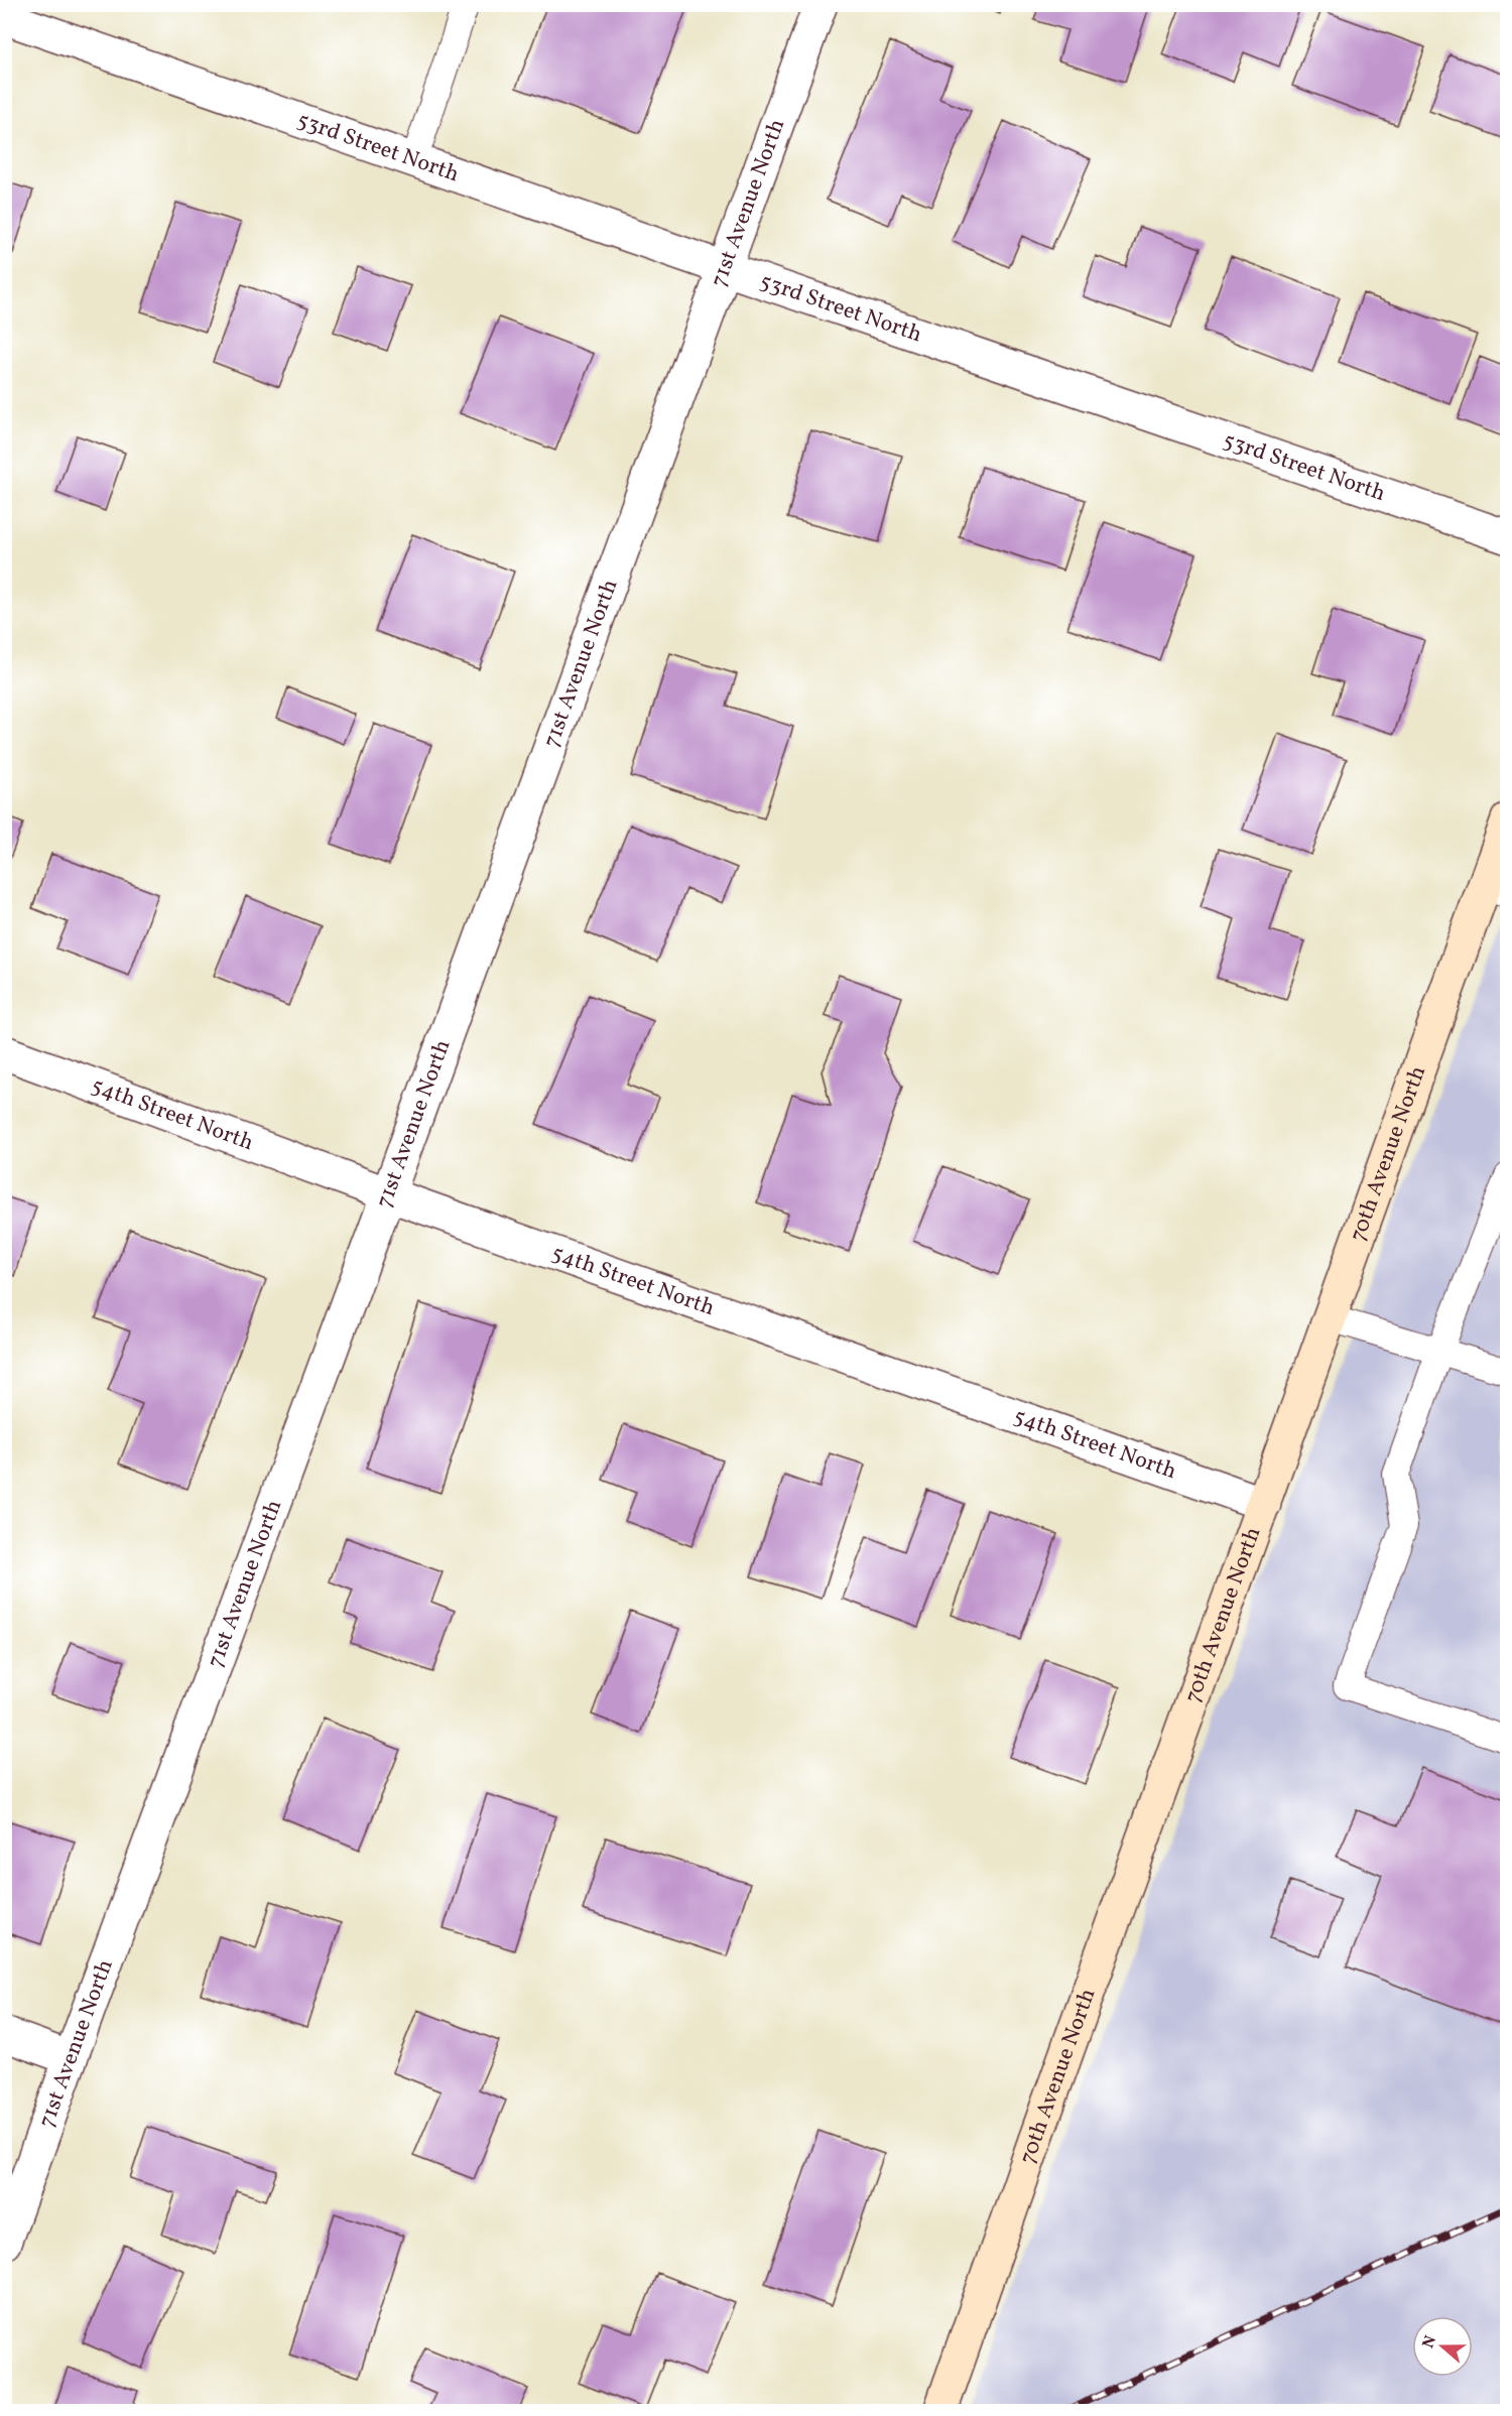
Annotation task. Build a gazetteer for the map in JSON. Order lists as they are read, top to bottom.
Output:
{
  "streets": {
    "street": [
      "53rd Street North",
      "71st Avenue North",
      "54th Street North",
      "70th Avenue North"
    ]
  },
  "crossings": [
    ["53rd Street North", "71st Avenue North"],
    ["71st Avenue North", "54th Street North"],
    ["54th Street North", "70th Avenue North"]
  ],
  "north": "left"
}
